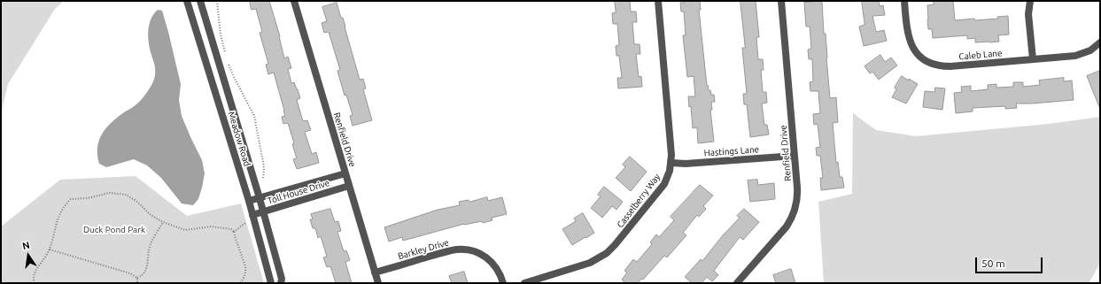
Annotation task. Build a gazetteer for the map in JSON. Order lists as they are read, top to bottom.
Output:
{
  "streets": {
    "street": [
      "Caleb Lane",
      "Meadow Road",
      "Renfield Drive",
      "Hastings Lane",
      "Toll House Drive",
      "Casselberry Way",
      "Barkley Drive"
    ]
  },
  "crossings": [
    ["Meadow Road", "Toll House Drive"],
    ["Renfield Drive", "Hastings Lane"],
    ["Renfield Drive", "Toll House Drive"],
    ["Renfield Drive", "Barkley Drive"],
    ["Hastings Lane", "Casselberry Way"]
  ],
  "parks": ["Duck Pond Park"],
  "scale_bar": "50 m",
  "north": "top"
}
